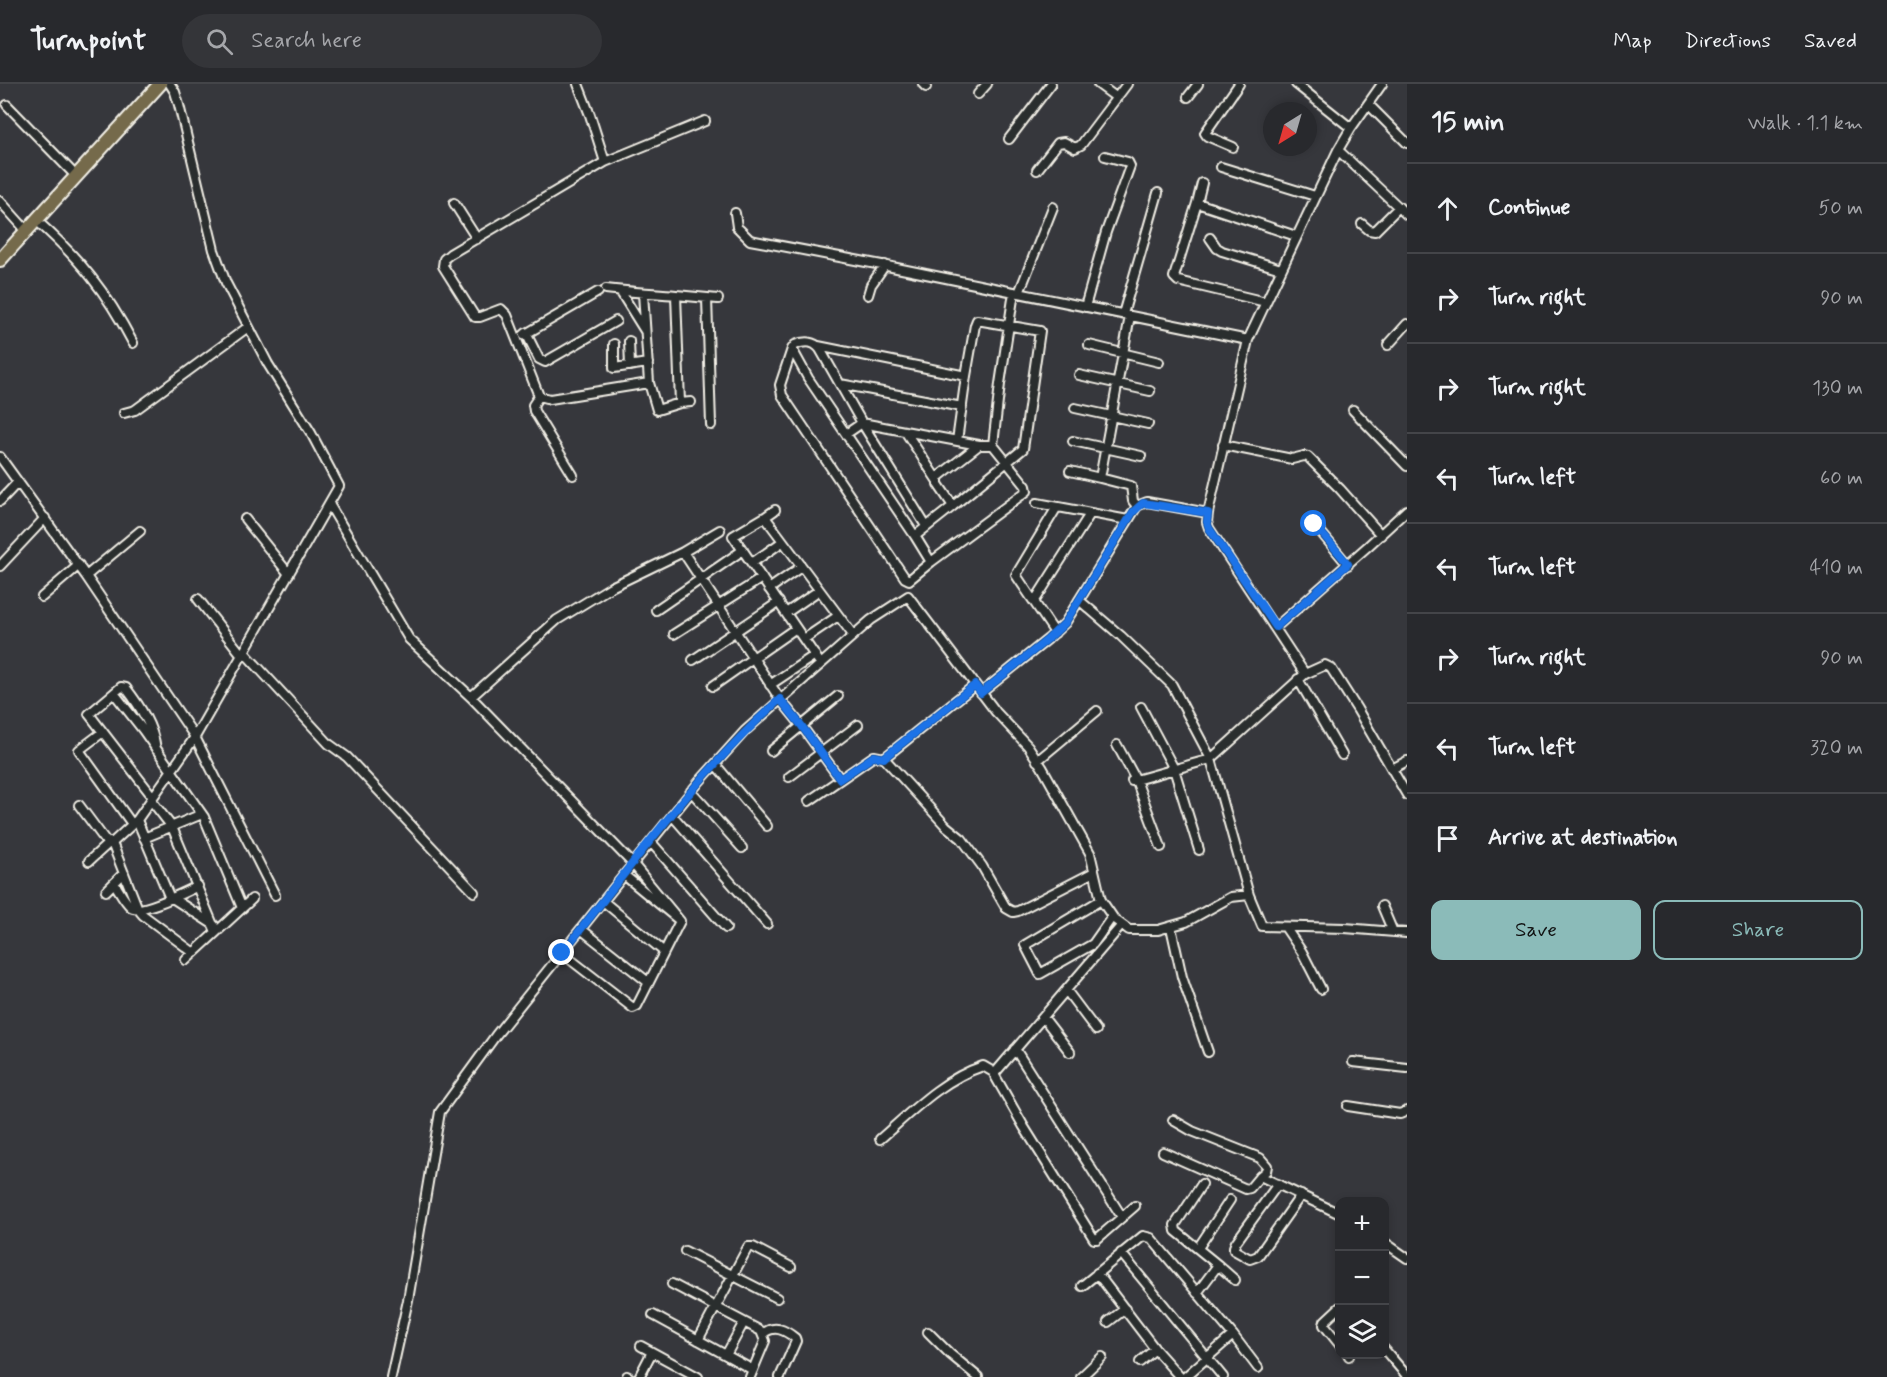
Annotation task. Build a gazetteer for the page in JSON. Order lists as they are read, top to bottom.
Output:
{
  "north": "bottom left",
  "page": {
    "header": "Turnpoint",
    "search": "Search here",
    "nav": ["Map", "Directions", "Saved"],
    "heading": ["15 min", "Walk · 1.1 km"],
    "list": [
      ["Continue", "50 m"],
      ["Turn right", "90 m"],
      ["Turn right", "130 m"],
      ["Turn left", "60 m"],
      ["Turn left", "410 m"],
      ["Turn right", "90 m"],
      ["Turn left", "320 m"],
      "Arrive at destination"
    ],
    "buttons": ["Save", "Share"],
    "map_buttons": ["+", "−"]
  }
}
